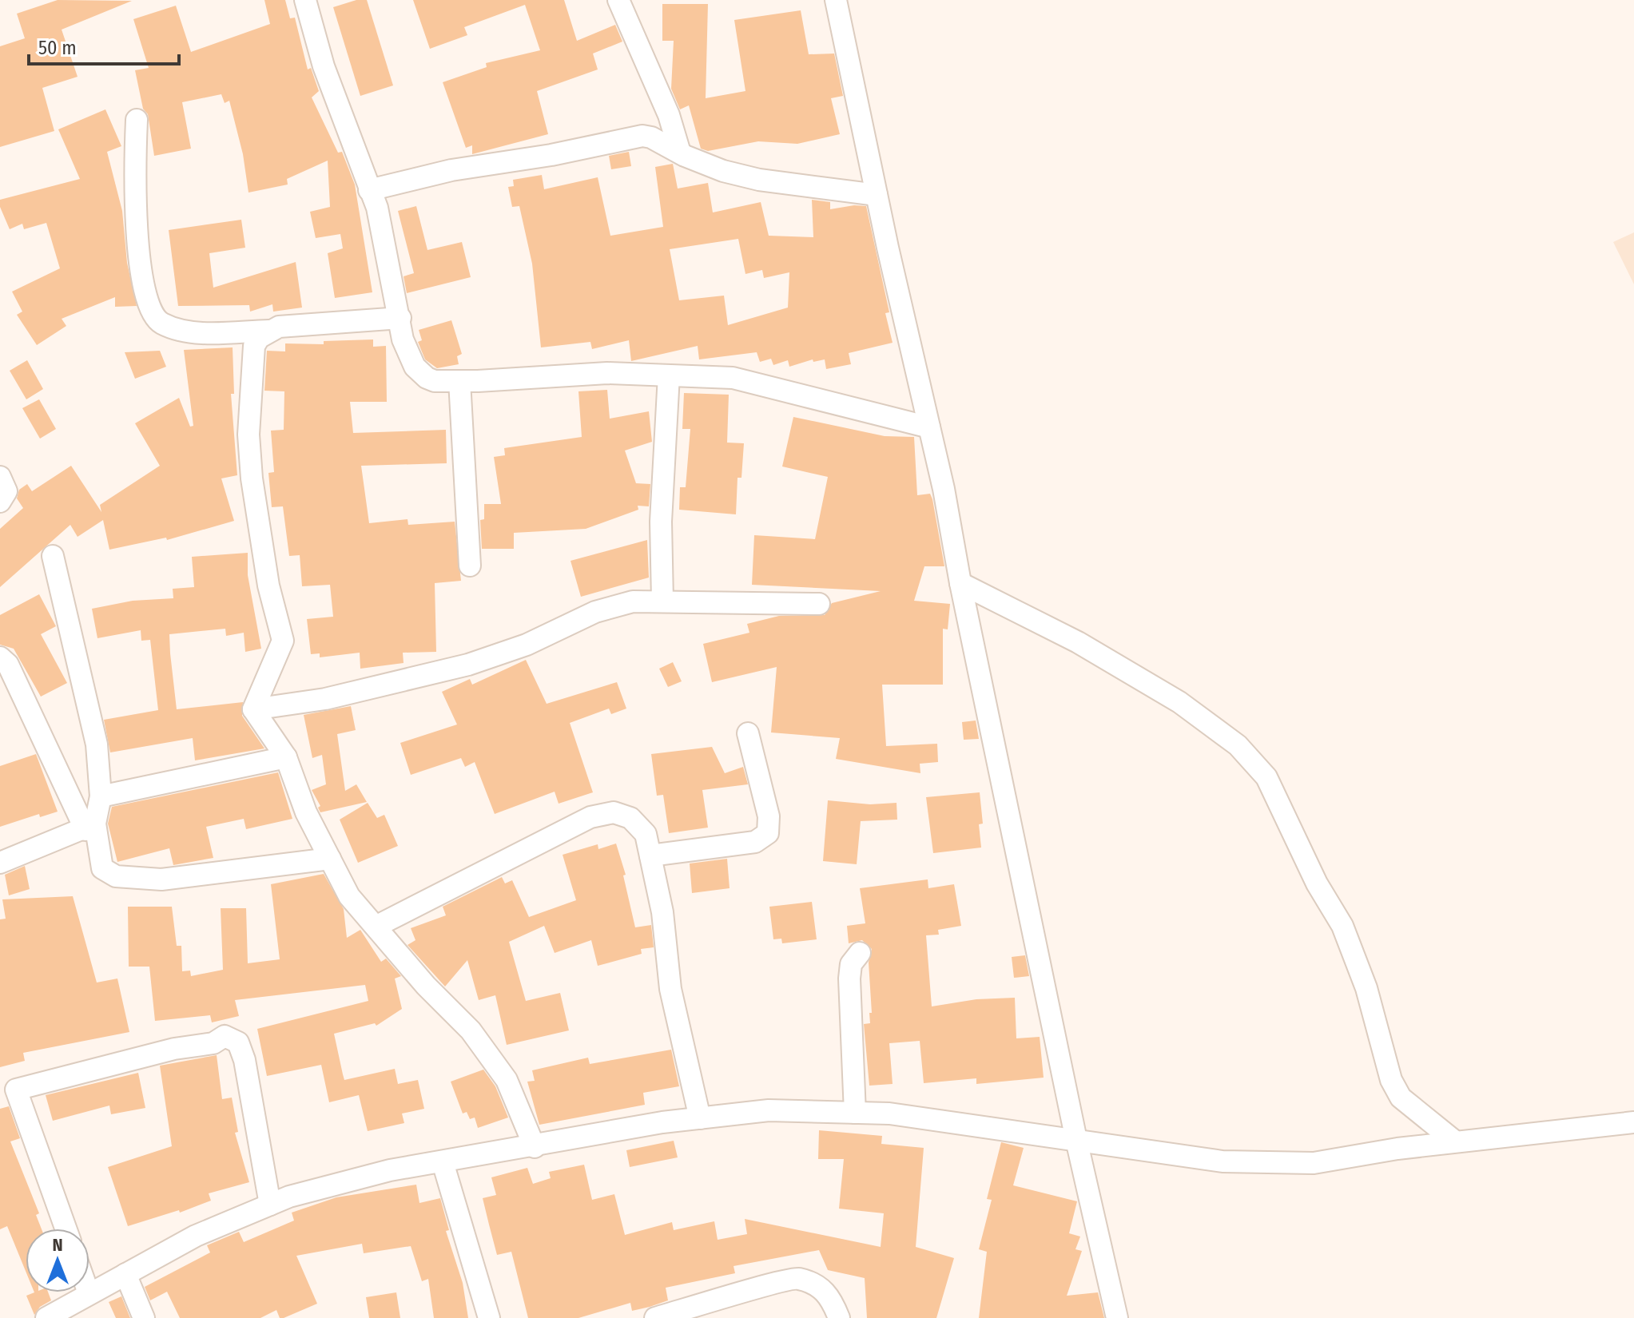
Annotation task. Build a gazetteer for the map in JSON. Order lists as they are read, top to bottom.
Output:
{
  "scale_bar": "50 m",
  "north": "top"
}
